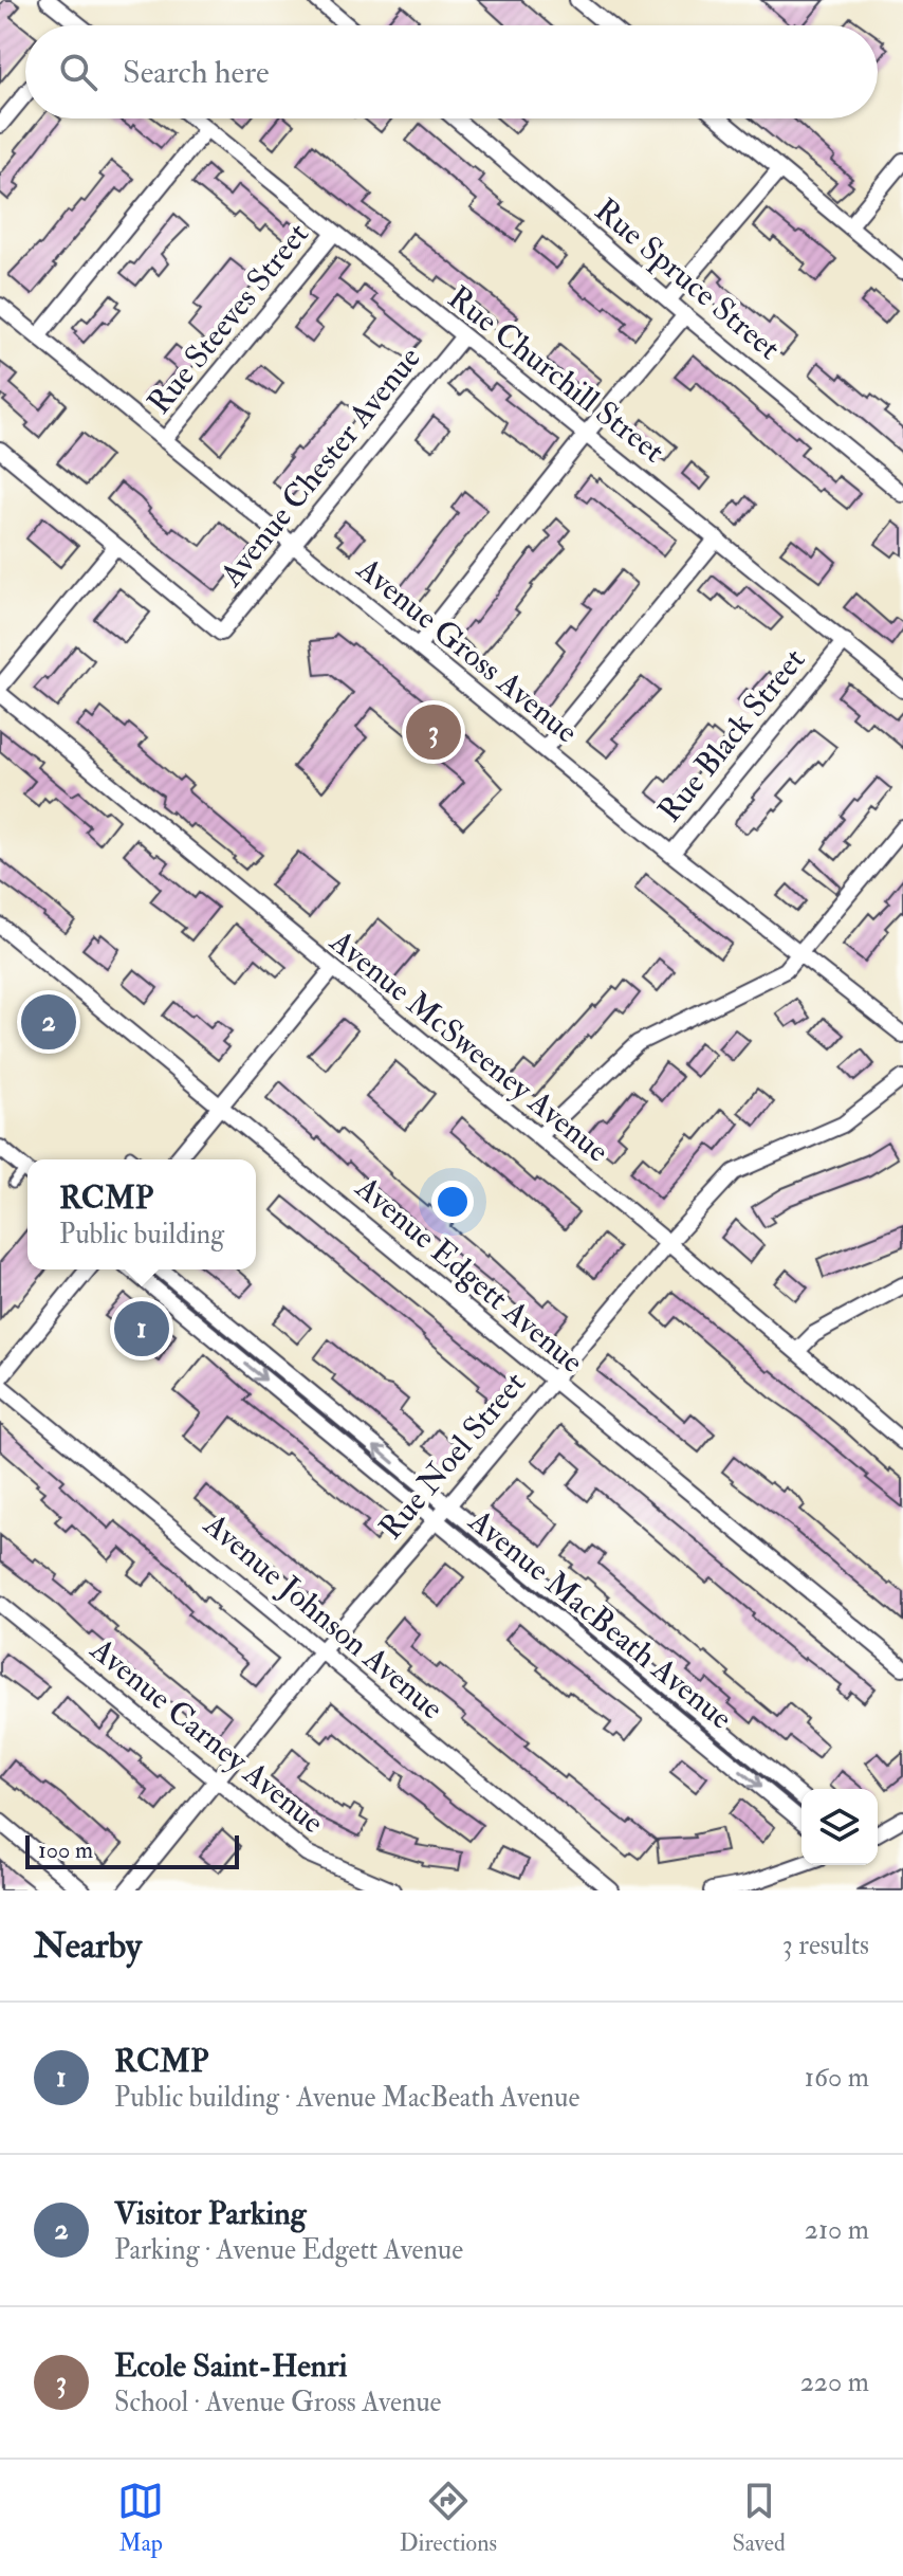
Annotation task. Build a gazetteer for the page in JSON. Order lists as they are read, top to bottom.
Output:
{
  "streets": {
    "street": [
      "Rue Spruce Street",
      "Rue Steeves Street",
      "Rue Churchill Street",
      "Avenue Chester Avenue",
      "Avenue Gross Avenue",
      "Rue Black Street",
      "Avenue McSweeney Avenue",
      "Avenue Edgett Avenue",
      "Rue Noel Street",
      "Avenue Johnson Avenue",
      "Avenue MacBeath Avenue",
      "Avenue Carney Avenue"
    ]
  },
  "crossings": [
    ["Rue Steeves Street", "Rue Churchill Street"],
    ["Rue Steeves Street", "Avenue Gross Avenue"],
    ["Rue Churchill Street", "Avenue Chester Avenue"],
    ["Rue Churchill Street", "Rue Black Street"],
    ["Avenue Chester Avenue", "Avenue Gross Avenue"],
    ["Avenue Gross Avenue", "Rue Black Street"],
    ["Avenue McSweeney Avenue", "Rue Noel Street"],
    ["Avenue Edgett Avenue", "Rue Noel Street"],
    ["Rue Noel Street", "Avenue Johnson Avenue"],
    ["Rue Noel Street", "Avenue MacBeath Avenue"],
    ["Rue Noel Street", "Avenue Carney Avenue"]
  ],
  "scale_bar": "100 m",
  "page": {
    "search": "Search here",
    "pins": ["3", "2", "1"],
    "popup": ["RCMP", "Public building"],
    "scale": "100 m",
    "heading": ["Nearby", "3 results"],
    "list": [
      {
        "mark": "1",
        "name": "RCMP",
        "note": "Public building · Avenue MacBeath Avenue",
        "value": "160 m"
      },
      {
        "mark": "2",
        "name": "Visitor Parking",
        "note": "Parking · Avenue Edgett Avenue",
        "value": "210 m"
      },
      {
        "mark": "3",
        "name": "Ecole Saint-Henri",
        "note": "School · Avenue Gross Avenue",
        "value": "220 m"
      }
    ],
    "nav": ["Map", "Directions", "Saved"]
  }
}
